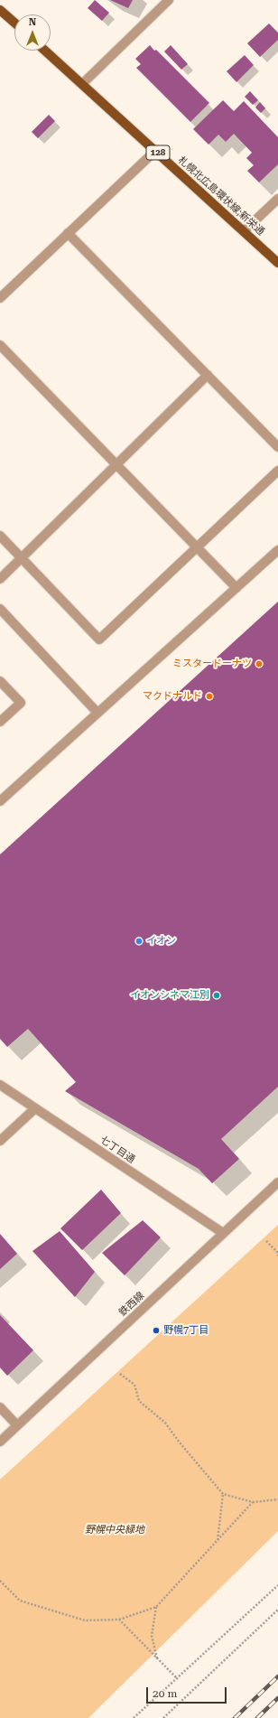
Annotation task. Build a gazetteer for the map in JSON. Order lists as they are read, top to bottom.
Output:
{
  "streets": {
    "main road": ["128", "札幌北広島環状線;新栄通"],
    "street": ["七丁目通", "鉄西線"]
  },
  "crossings": [
    ["七丁目通", "鉄西線"]
  ],
  "parks": ["野幌中央緑地"],
  "places": [
    "ミスタードーナツ",
    "マクドナルド",
    "イオン",
    "イオンシネマ江別",
    "野幌7丁目"
  ],
  "scale_bar": "20 m",
  "north": "top"
}
